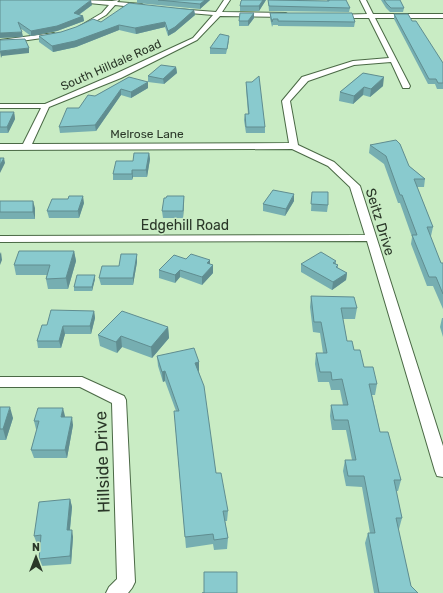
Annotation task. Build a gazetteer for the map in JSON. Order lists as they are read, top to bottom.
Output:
{
  "streets": {
    "street": [
      "South Hilldale Road",
      "Melrose Lane",
      "Seitz Drive",
      "Edgehill Road",
      "Hillside Drive"
    ]
  },
  "crossings": [
    ["Melrose Lane", "Seitz Drive"],
    ["Seitz Drive", "Edgehill Road"]
  ],
  "north": "top"
}
